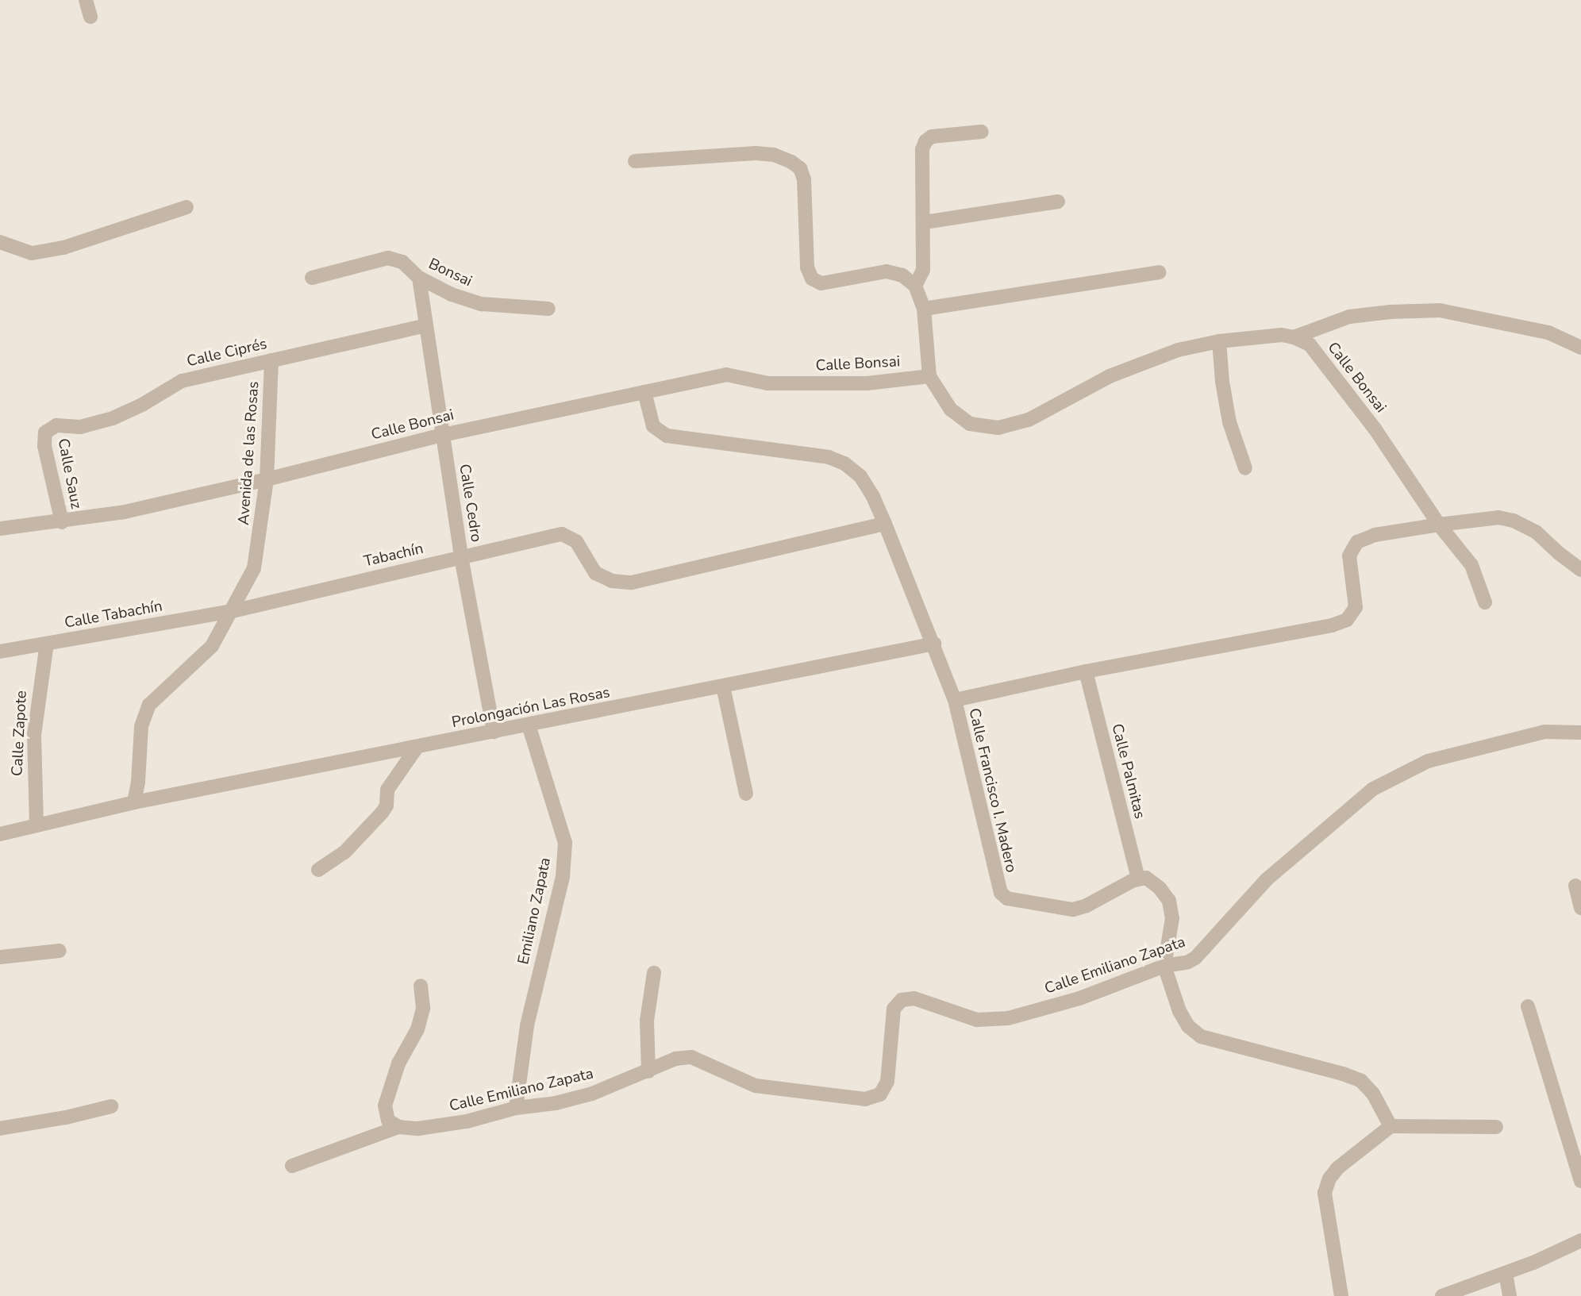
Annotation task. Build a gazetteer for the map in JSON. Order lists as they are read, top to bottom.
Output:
{
  "streets": {
    "street": [
      "Bonsai",
      "Calle Ciprés",
      "Calle Bonsai",
      "Avenida de las Rosas",
      "Calle Sauz",
      "Calle Cedro",
      "Tabachín",
      "Calle Tabachín",
      "Prolongación Las Rosas",
      "Calle Zapote",
      "Calle Palmitas",
      "Calle Francisco I. Madero",
      "Emiliano Zapata",
      "Calle Emiliano Zapata"
    ]
  },
  "crossings": [
    ["Bonsai", "Calle Cedro"],
    ["Calle Ciprés", "Avenida de las Rosas"],
    ["Calle Ciprés", "Calle Sauz"],
    ["Calle Ciprés", "Calle Cedro"],
    ["Calle Bonsai", "Avenida de las Rosas"],
    ["Calle Bonsai", "Calle Sauz"],
    ["Calle Bonsai", "Calle Cedro"],
    ["Calle Bonsai", "Calle Francisco I. Madero"],
    ["Avenida de las Rosas", "Tabachín"],
    ["Avenida de las Rosas", "Calle Tabachín"],
    ["Avenida de las Rosas", "Prolongación Las Rosas"],
    ["Calle Cedro", "Tabachín"],
    ["Calle Cedro", "Prolongación Las Rosas"],
    ["Tabachín", "Calle Tabachín"],
    ["Tabachín", "Calle Francisco I. Madero"],
    ["Calle Tabachín", "Calle Zapote"],
    ["Prolongación Las Rosas", "Calle Francisco I. Madero"],
    ["Prolongación Las Rosas", "Emiliano Zapata"],
    ["Calle Palmitas", "Calle Francisco I. Madero"],
    ["Emiliano Zapata", "Calle Emiliano Zapata"]
  ]
}
